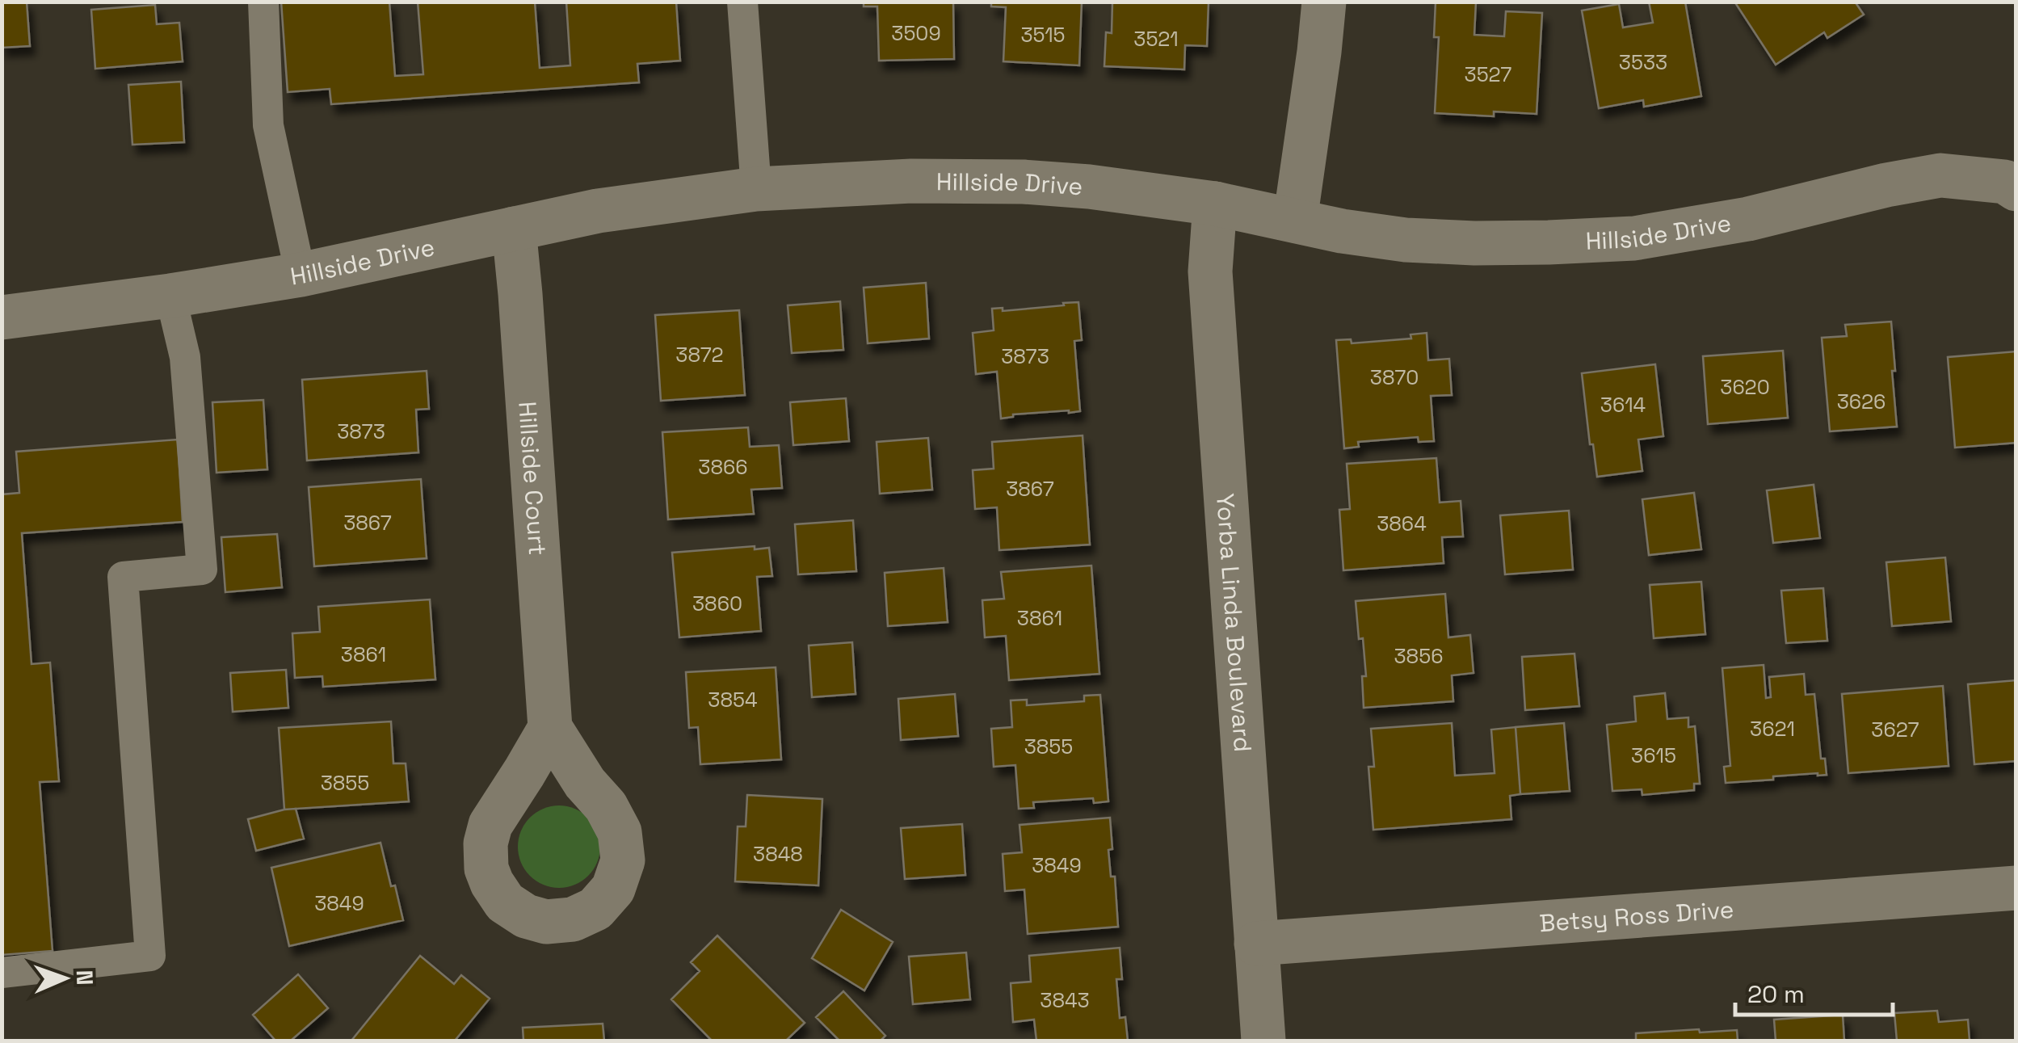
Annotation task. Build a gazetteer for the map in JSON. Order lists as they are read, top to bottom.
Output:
{
  "streets": {
    "street": [
      "Hillside Drive",
      "Hillside Court",
      "Yorba Linda Boulevard",
      "Betsy Ross Drive"
    ]
  },
  "crossings": [
    ["Hillside Drive", "Hillside Court"],
    ["Hillside Drive", "Yorba Linda Boulevard"],
    ["Yorba Linda Boulevard", "Betsy Ross Drive"]
  ],
  "house_numbers": [
    "3509",
    "3515",
    "3521",
    "3533",
    "3527",
    "3872",
    "3873",
    "3870",
    "3620",
    "3626",
    "3614",
    "3873",
    "3866",
    "3867",
    "3867",
    "3864",
    "3860",
    "3861",
    "3861",
    "3856",
    "3854",
    "3621",
    "3627",
    "3855",
    "3615",
    "3855",
    "3848",
    "3849",
    "3849",
    "3843"
  ],
  "scale_bar": "20 m",
  "north": "right"
}
